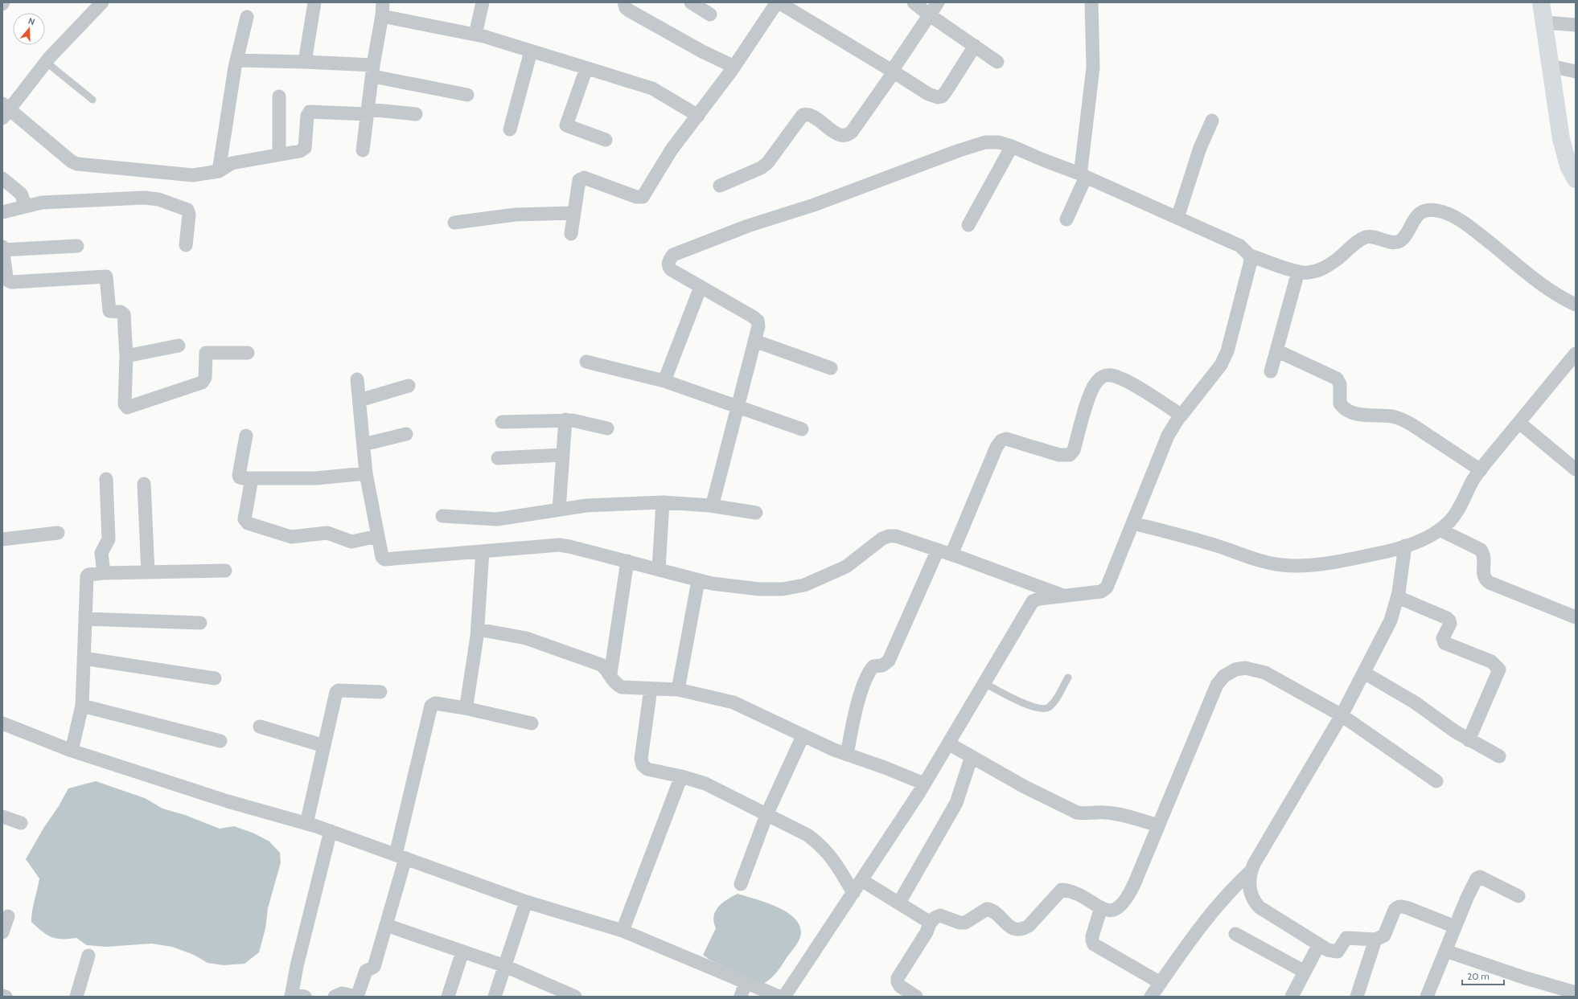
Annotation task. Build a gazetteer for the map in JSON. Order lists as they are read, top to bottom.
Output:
{
  "scale_bar": "20 m",
  "north": "top"
}
